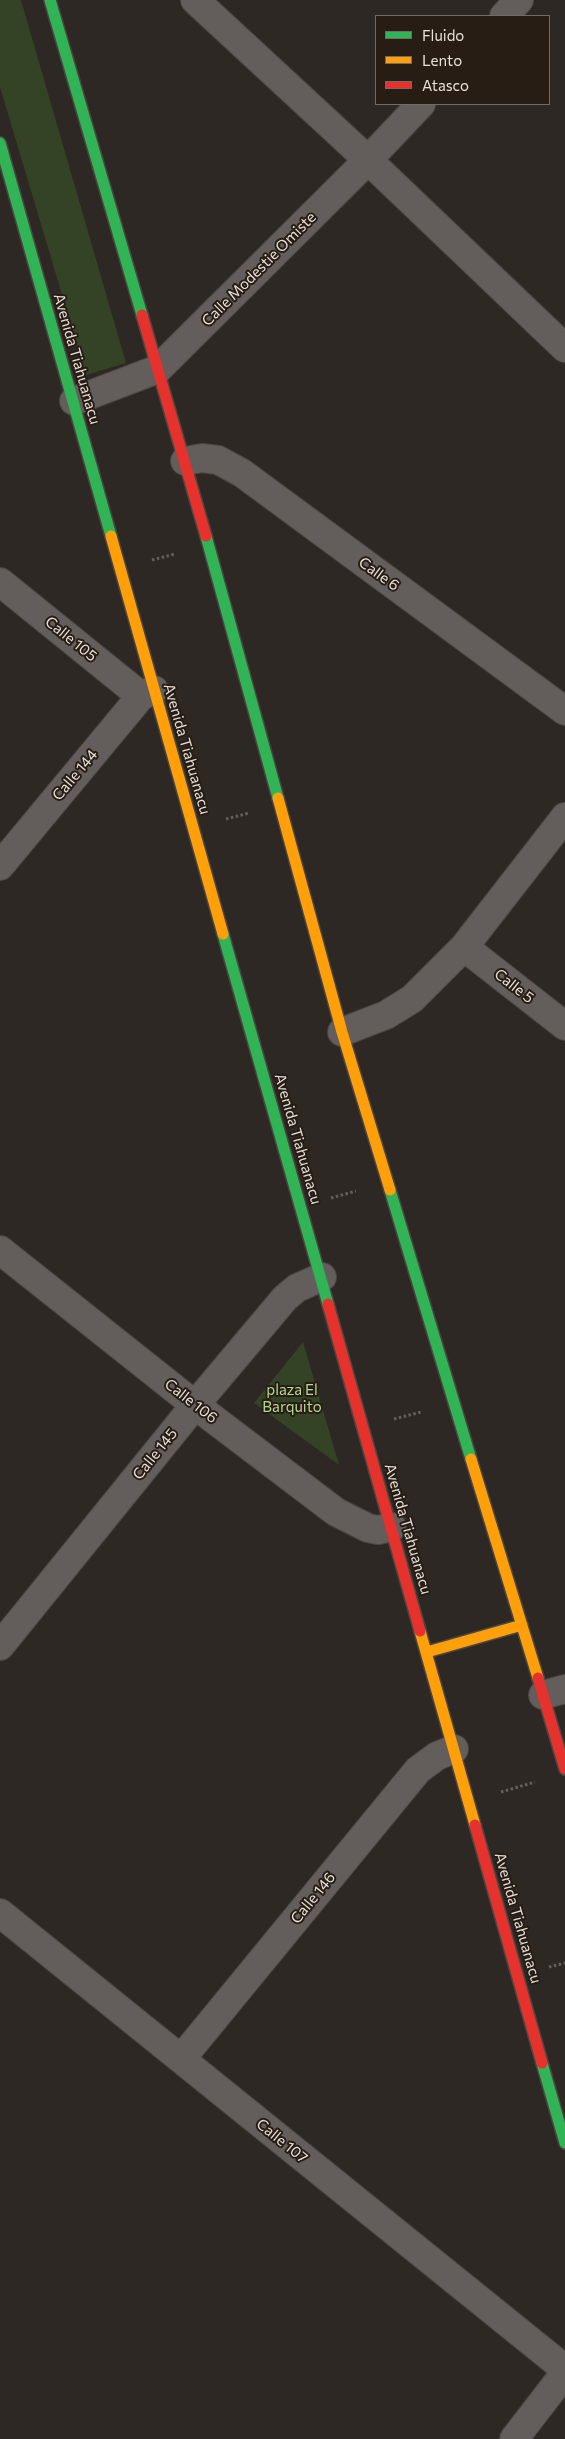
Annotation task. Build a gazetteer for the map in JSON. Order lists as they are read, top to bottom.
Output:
{
  "streets": {
    "main road": ["Avenida Tiahuanacu"],
    "street": [
      "Calle Modestie Omiste",
      "Calle 6",
      "Calle 105",
      "Calle 144",
      "Calle 5",
      "Calle 106",
      "Calle 145",
      "Calle 146",
      "Calle 107"
    ]
  },
  "crossings": [
    ["Calle Modestie Omiste", "Avenida Tiahuanacu"],
    ["Avenida Tiahuanacu", "Calle 105"],
    ["Avenida Tiahuanacu", "Calle 144"],
    ["Avenida Tiahuanacu", "Calle 106"],
    ["Avenida Tiahuanacu", "Calle 145"],
    ["Avenida Tiahuanacu", "Calle 146"],
    ["Calle 105", "Calle 144"],
    ["Calle 106", "Calle 145"],
    ["Calle 146", "Calle 107"]
  ],
  "parks": ["plaza El Barquito"],
  "legend": ["Fluido", "Lento", "Atasco"]
}
